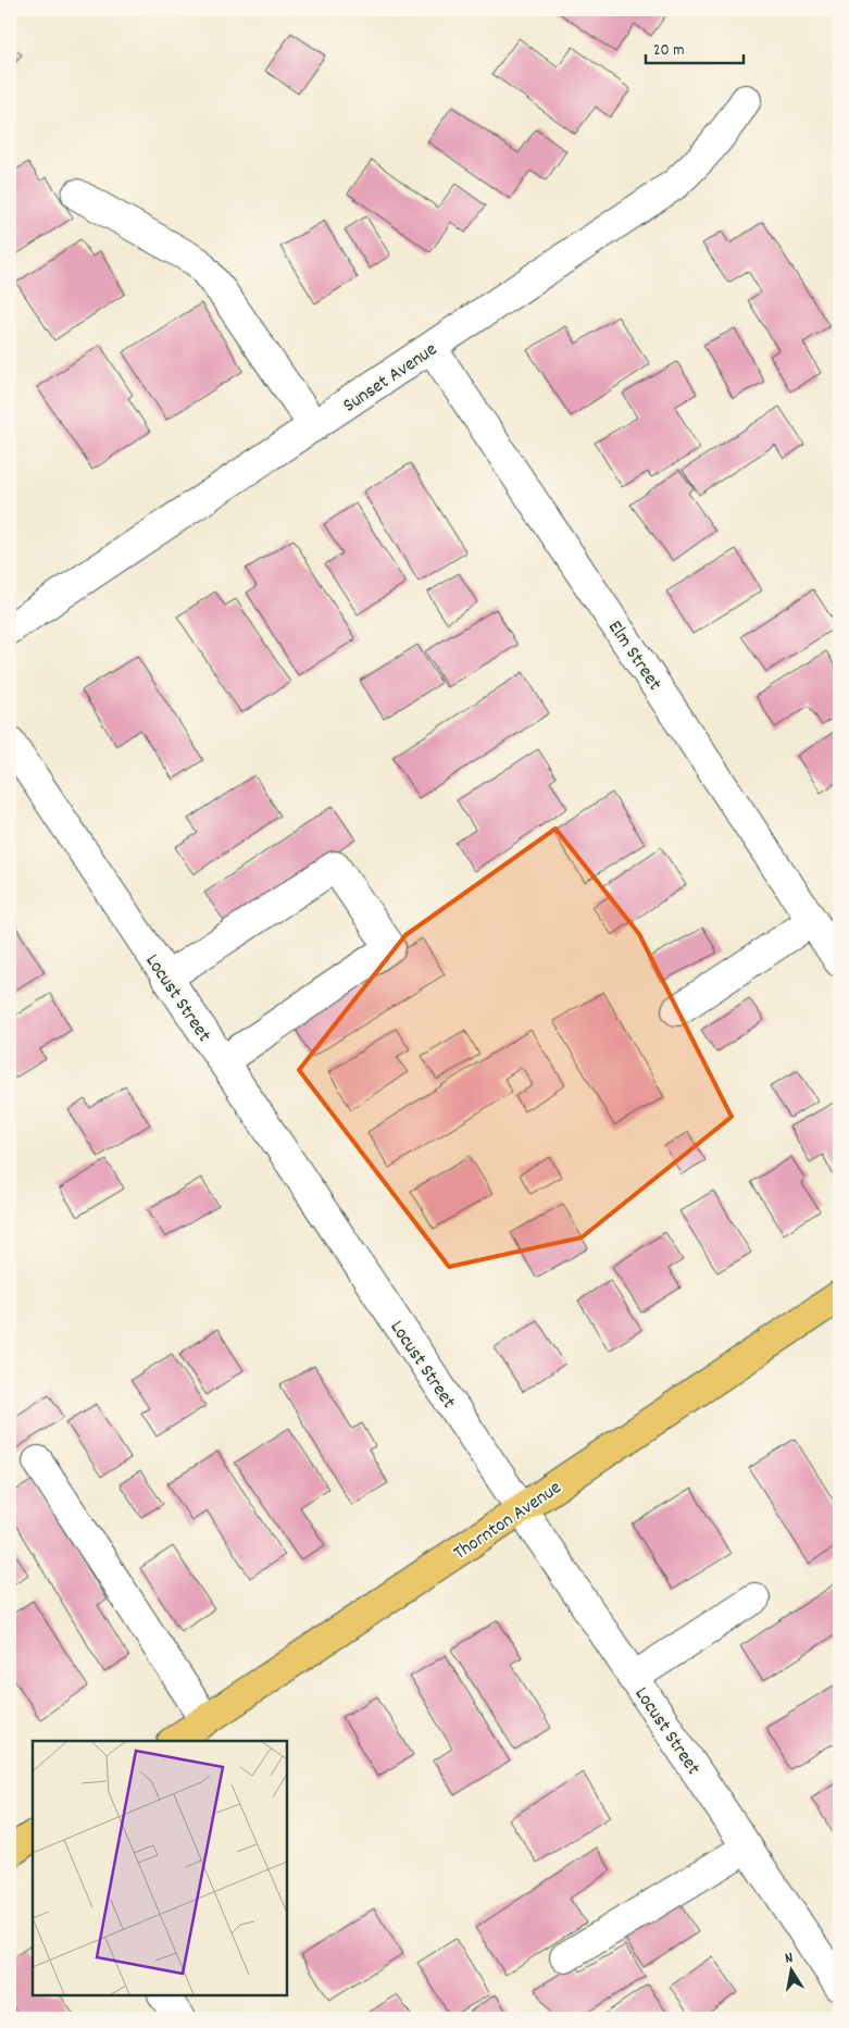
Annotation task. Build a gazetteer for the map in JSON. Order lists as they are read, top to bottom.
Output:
{
  "streets": {
    "main road": ["Thornton Avenue"],
    "street": ["Sunset Avenue", "Elm Street", "Locust Street"]
  },
  "crossings": [
    ["Sunset Avenue", "Elm Street"],
    ["Locust Street", "Thornton Avenue"]
  ],
  "scale_bar": "20 m",
  "north": "top"
}
